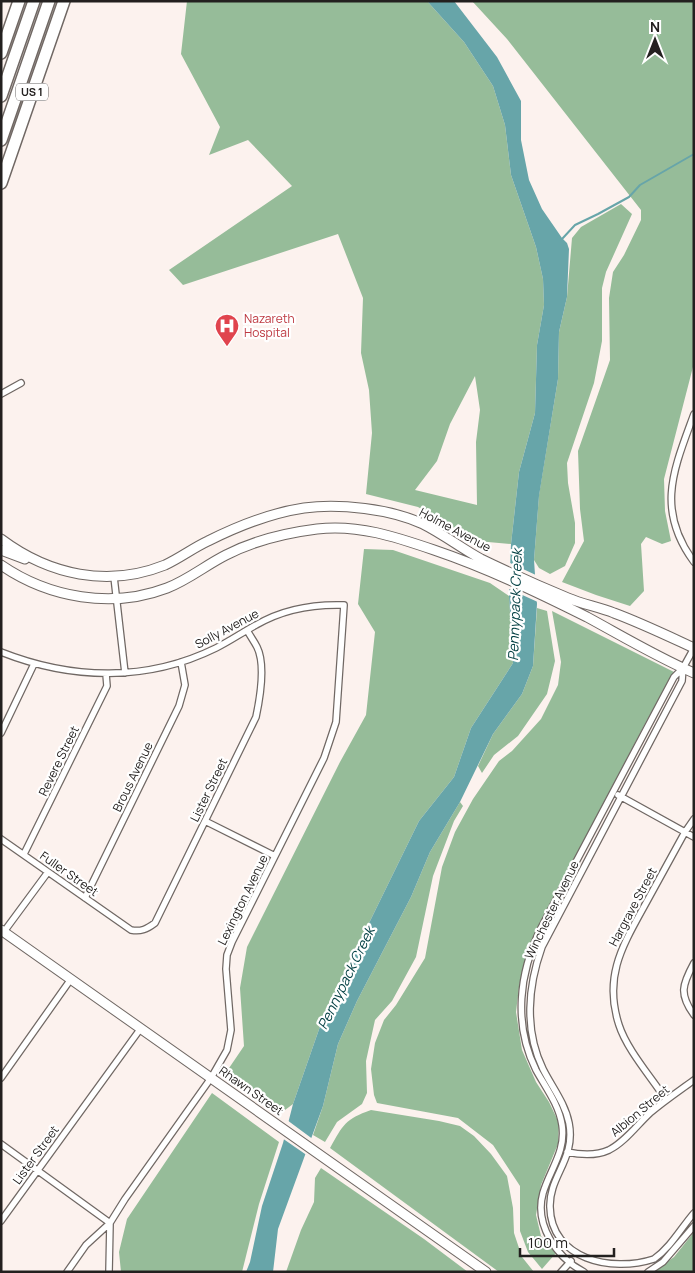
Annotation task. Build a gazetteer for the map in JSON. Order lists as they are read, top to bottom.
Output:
{
  "streets": {
    "highway": ["US 1"],
    "main road": ["Holme Avenue", "Rhawn Street"],
    "street": [
      "Solly Avenue",
      "Revere Street",
      "Brous Avenue",
      "Lister Street",
      "Fuller Street",
      "Lexington Avenue",
      "Hargrave Street",
      "Winchester Avenue",
      "Albion Street"
    ]
  },
  "crossings": [
    ["Holme Avenue", "Winchester Avenue"],
    ["Solly Avenue", "Revere Street"],
    ["Solly Avenue", "Brous Avenue"],
    ["Solly Avenue", "Lister Street"],
    ["Solly Avenue", "Lexington Avenue"],
    ["Revere Street", "Fuller Street"],
    ["Brous Avenue", "Fuller Street"],
    ["Lister Street", "Fuller Street"],
    ["Lister Street", "Rhawn Street"],
    ["Lexington Avenue", "Rhawn Street"],
    ["Hargrave Street", "Albion Street"],
    ["Winchester Avenue", "Albion Street"]
  ],
  "water": ["Pennypack Creek"],
  "places": {
    "hospital": ["Nazareth Hospital"]
  },
  "scale_bar": "100 m",
  "north": "top"
}
